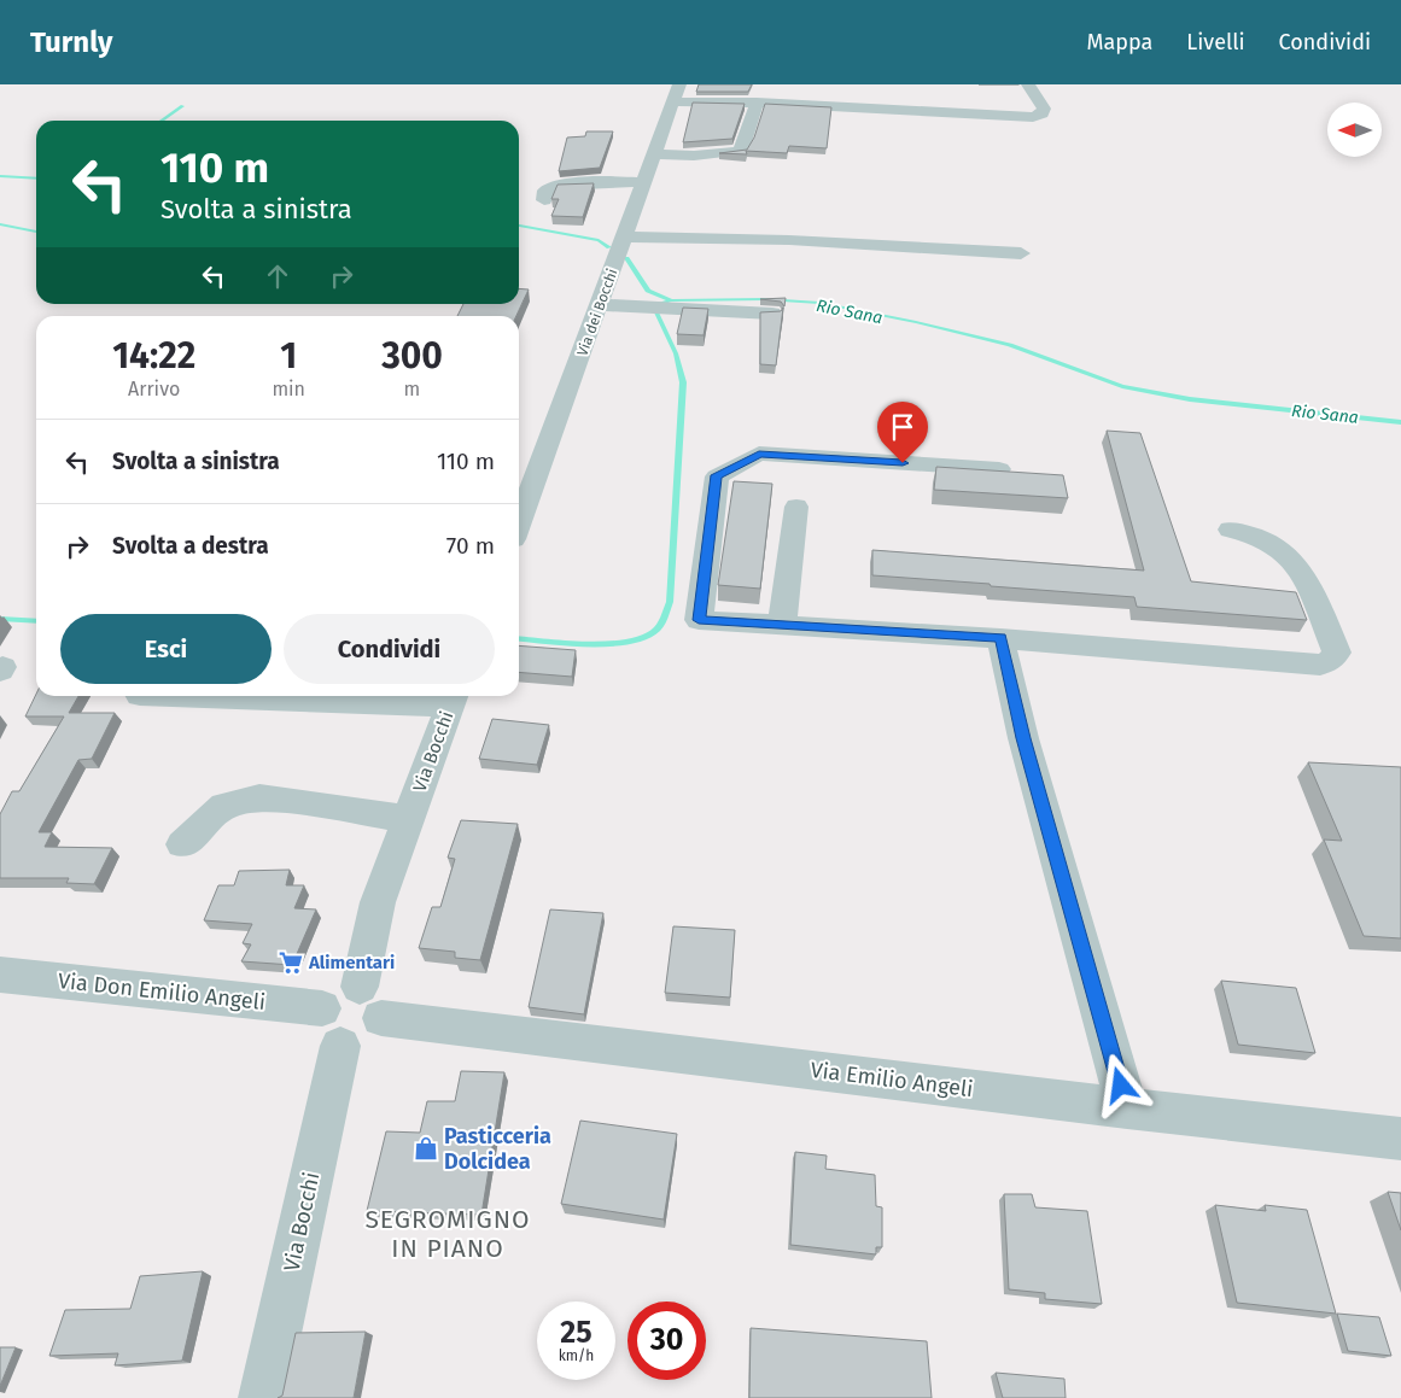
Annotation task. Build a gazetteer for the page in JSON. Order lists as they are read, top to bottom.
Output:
{
  "streets": {
    "street": [
      "Via dei Bocchi",
      "Via Bocchi",
      "Via Don Emilio Angeli",
      "Via Emilio Angeli"
    ]
  },
  "crossings": [
    ["Via Bocchi", "Via Don Emilio Angeli"],
    ["Via Bocchi", "Via Emilio Angeli"]
  ],
  "districts": ["SEGROMIGNO IN PIANO"],
  "water": ["Rio Sana"],
  "places": {
    "supermarket": ["Alimentari"],
    "shop": ["Pasticceria Dolcidea"]
  },
  "north": "left",
  "page": {
    "header": "Turnly",
    "nav": ["Mappa", "Livelli", "Condividi"],
    "turn": ["110 m", "Svolta a sinistra"],
    "eta": [
      "14:22",
      "Arrivo",
      "1",
      "min",
      "300",
      "m"
    ],
    "list": [
      {
        "name": "Svolta a sinistra",
        "value": "110 m"
      },
      {
        "name": "Svolta a destra",
        "value": "70 m"
      }
    ],
    "buttons": ["Esci", "Condividi"],
    "speed": "25 km/h",
    "limit": "30"
  }
}
